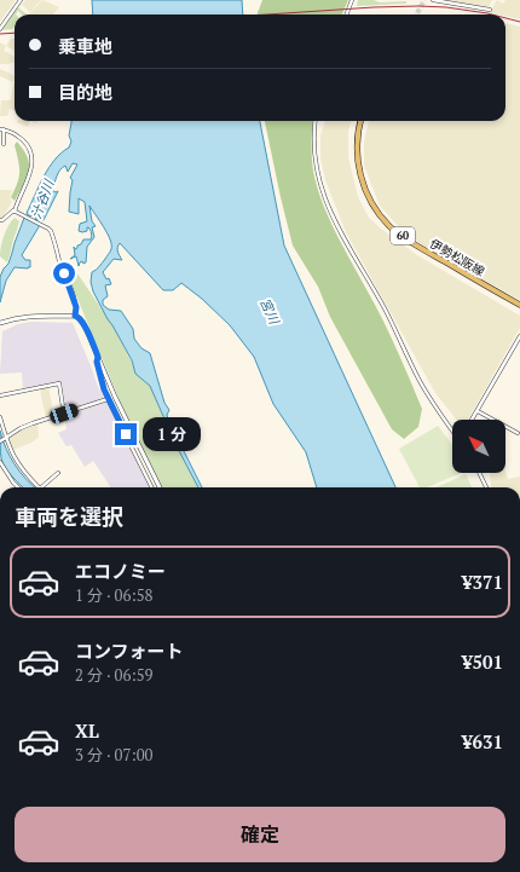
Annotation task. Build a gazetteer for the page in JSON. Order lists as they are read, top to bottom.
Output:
{
  "streets": {
    "main road": ["60", "伊勢松阪線"]
  },
  "water": ["汁谷川", "宮川"],
  "north": "top left",
  "page": {
    "banner": ["乗車地", "目的地"],
    "bubble": "1 分",
    "heading": "車両を選択",
    "list": [
      {
        "name": "エコノミー",
        "note": "1 分 · 06:58",
        "value": "¥371"
      },
      {
        "name": "コンフォート",
        "note": "2 分 · 06:59",
        "value": "¥501"
      },
      {
        "name": "XL",
        "note": "3 分 · 07:00",
        "value": "¥631"
      }
    ],
    "buttons": "確定"
  }
}
